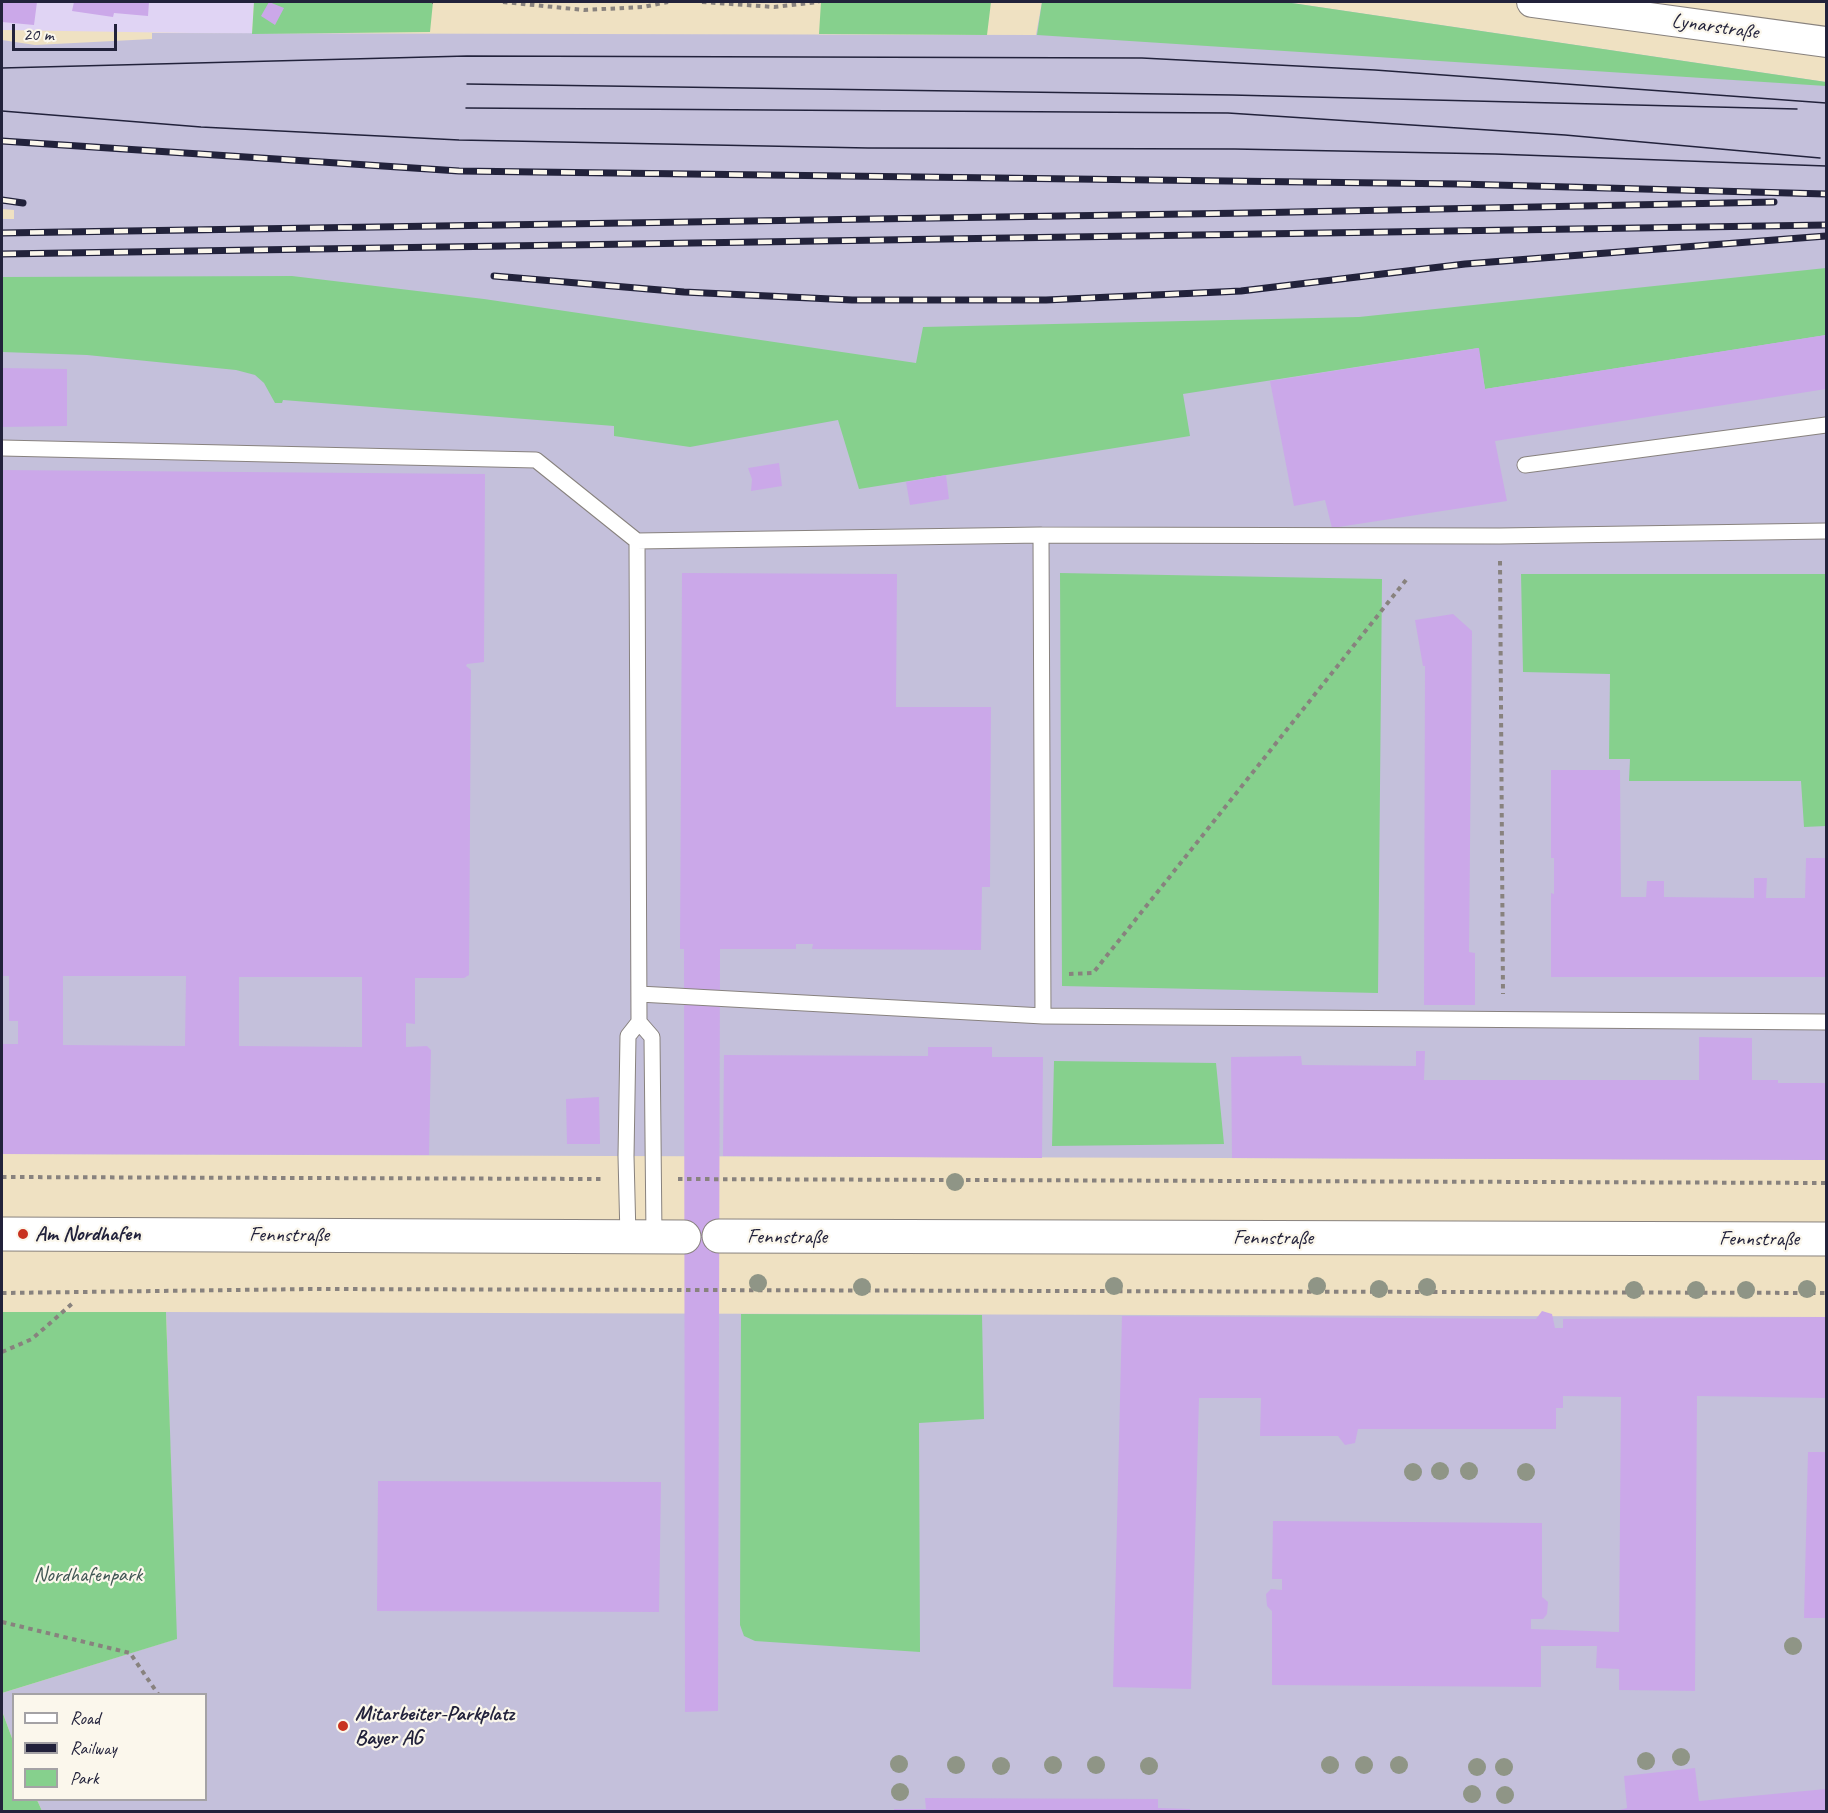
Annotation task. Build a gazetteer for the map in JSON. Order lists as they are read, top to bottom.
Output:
{
  "streets": {
    "main road": ["Fennstraße"],
    "street": ["Lynarstraße"]
  },
  "parks": ["Nordhafenpark"],
  "places": ["Am Nordhafen", "Mitarbeiter-Parkplatz Bayer AG"],
  "legend": ["Road", "Railway", "Park"],
  "scale_bar": "20 m"
}
